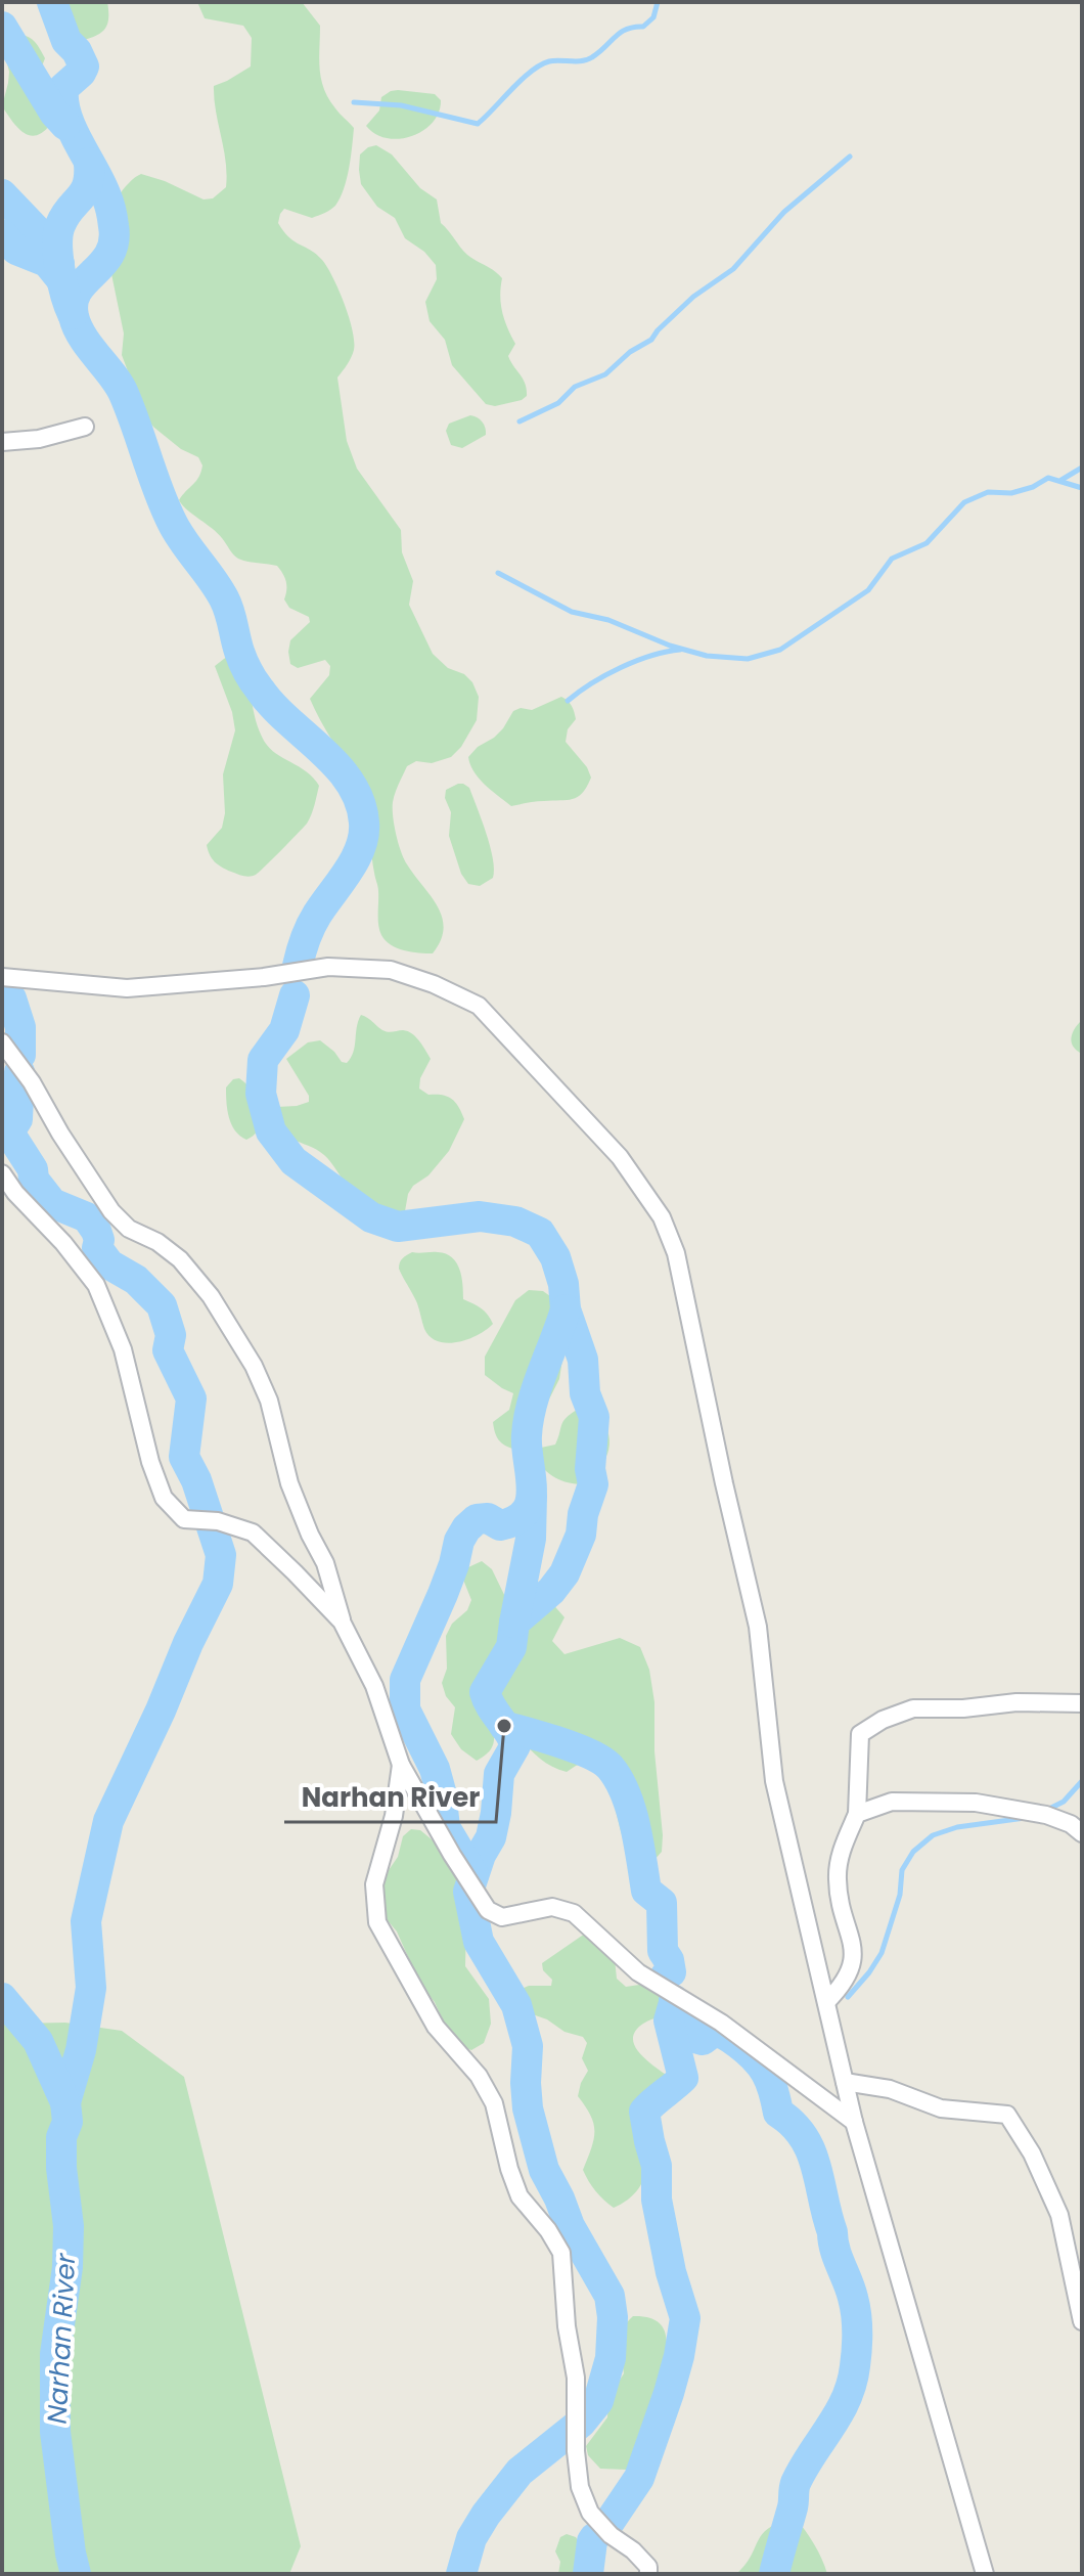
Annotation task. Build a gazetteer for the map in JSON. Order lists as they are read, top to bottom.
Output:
{
  "water": ["Narhan River"],
  "places": ["Narhan River"]
}
